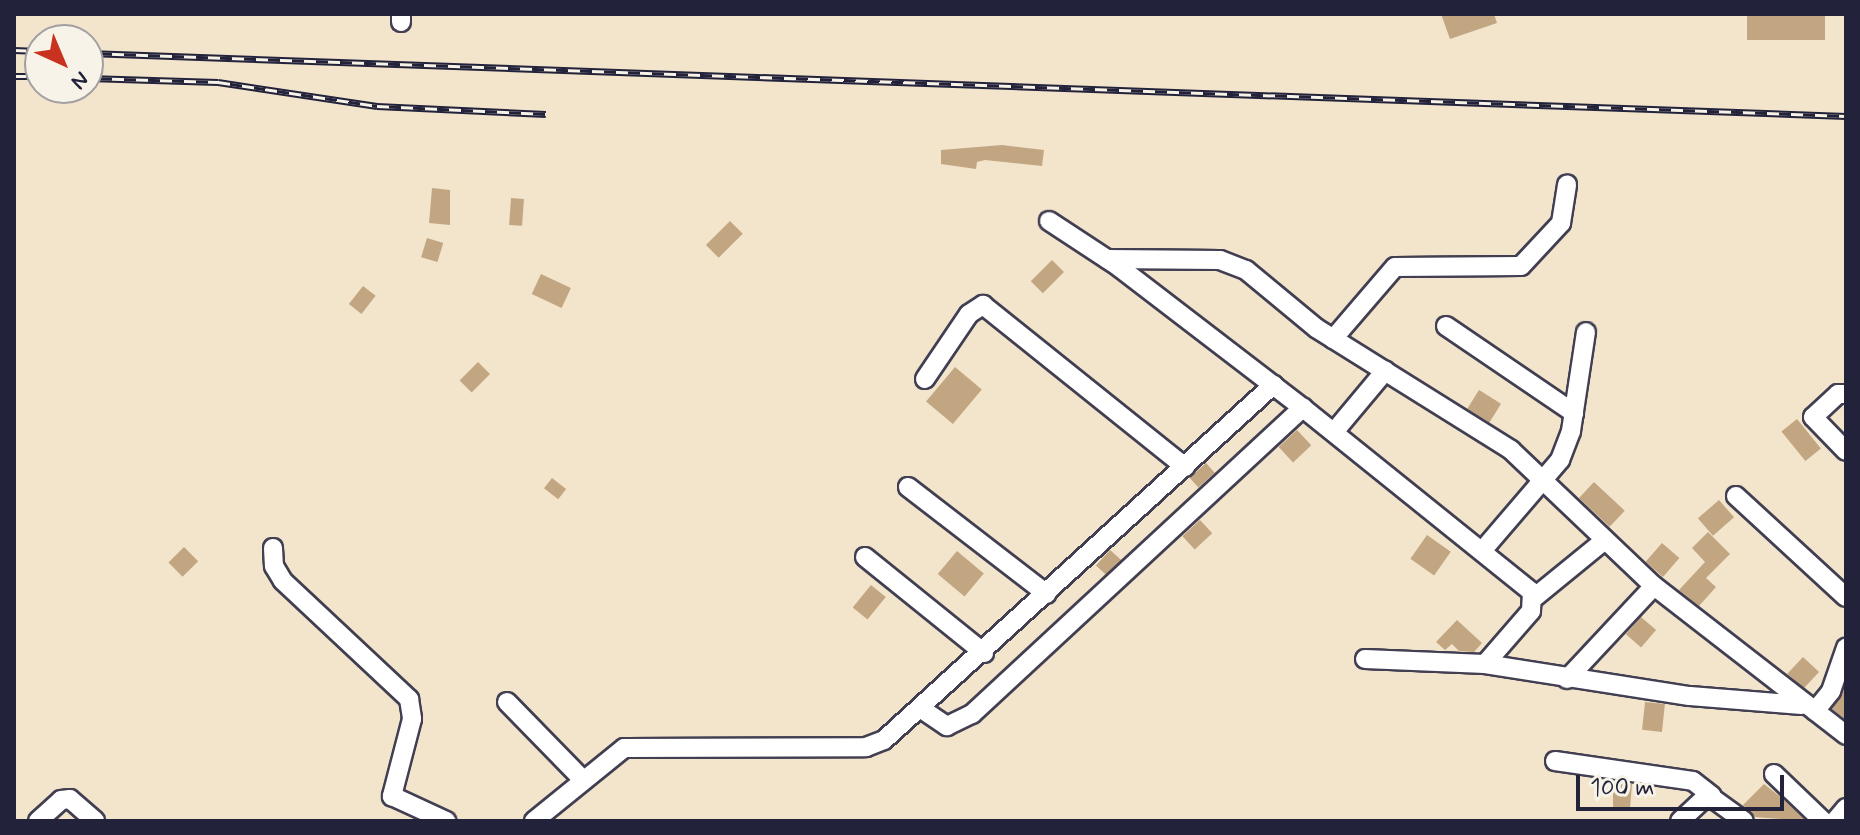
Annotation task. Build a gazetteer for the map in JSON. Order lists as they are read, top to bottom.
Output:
{
  "scale_bar": "100 m",
  "north": "bottom right"
}
